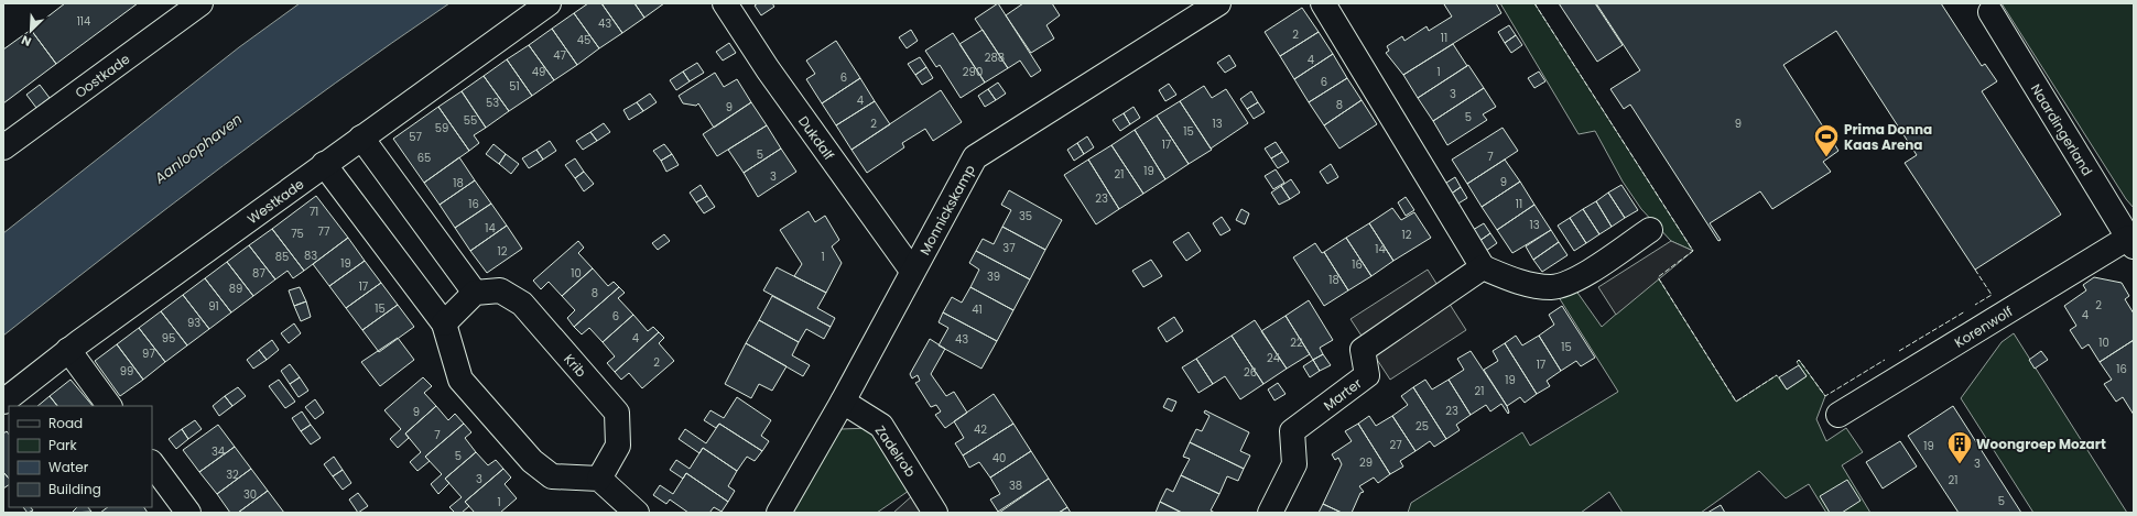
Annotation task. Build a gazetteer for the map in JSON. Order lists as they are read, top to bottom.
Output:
{
  "streets": {
    "street": [
      "Oostkade",
      "Naardingerland",
      "Dukdalf",
      "Westkade",
      "Monnickskamp",
      "Korenwolf",
      "Krib",
      "Marter",
      "Zadelrob"
    ]
  },
  "crossings": [
    ["Naardingerland", "Korenwolf"],
    ["Dukdalf", "Monnickskamp"],
    ["Monnickskamp", "Zadelrob"]
  ],
  "water": ["Aanloophaven"],
  "places": {
    "sports": ["Prima Donna Kaas Arena"],
    "building": ["Woongroep Mozart"]
  },
  "house_numbers": [
    "114",
    "43",
    "2",
    "11",
    "45",
    "47",
    "288",
    "4",
    "49",
    "290",
    "1",
    "6",
    "6",
    "51",
    "3",
    "4",
    "53",
    "8",
    "9",
    "5",
    "55",
    "2",
    "13",
    "9",
    "59",
    "15",
    "57",
    "17",
    "5",
    "7",
    "65",
    "19",
    "21",
    "3",
    "9",
    "18",
    "23",
    "16",
    "11",
    "71",
    "35",
    "13",
    "14",
    "77",
    "75",
    "12",
    "37",
    "14",
    "12",
    "83",
    "85",
    "1",
    "19",
    "16",
    "87",
    "10",
    "39",
    "18",
    "17",
    "89",
    "8",
    "2",
    "91",
    "15",
    "41",
    "4",
    "6",
    "93",
    "95",
    "4",
    "43",
    "22",
    "10",
    "15",
    "97",
    "24",
    "2",
    "17",
    "16",
    "99",
    "26",
    "19",
    "21",
    "23",
    "9",
    "25",
    "42",
    "7",
    "27",
    "19",
    "34",
    "5",
    "40",
    "29",
    "3",
    "32",
    "3",
    "21",
    "38",
    "30",
    "5",
    "1"
  ],
  "legend": [
    "Road",
    "Park",
    "Water",
    "Building"
  ],
  "north": "bottom left"
}
